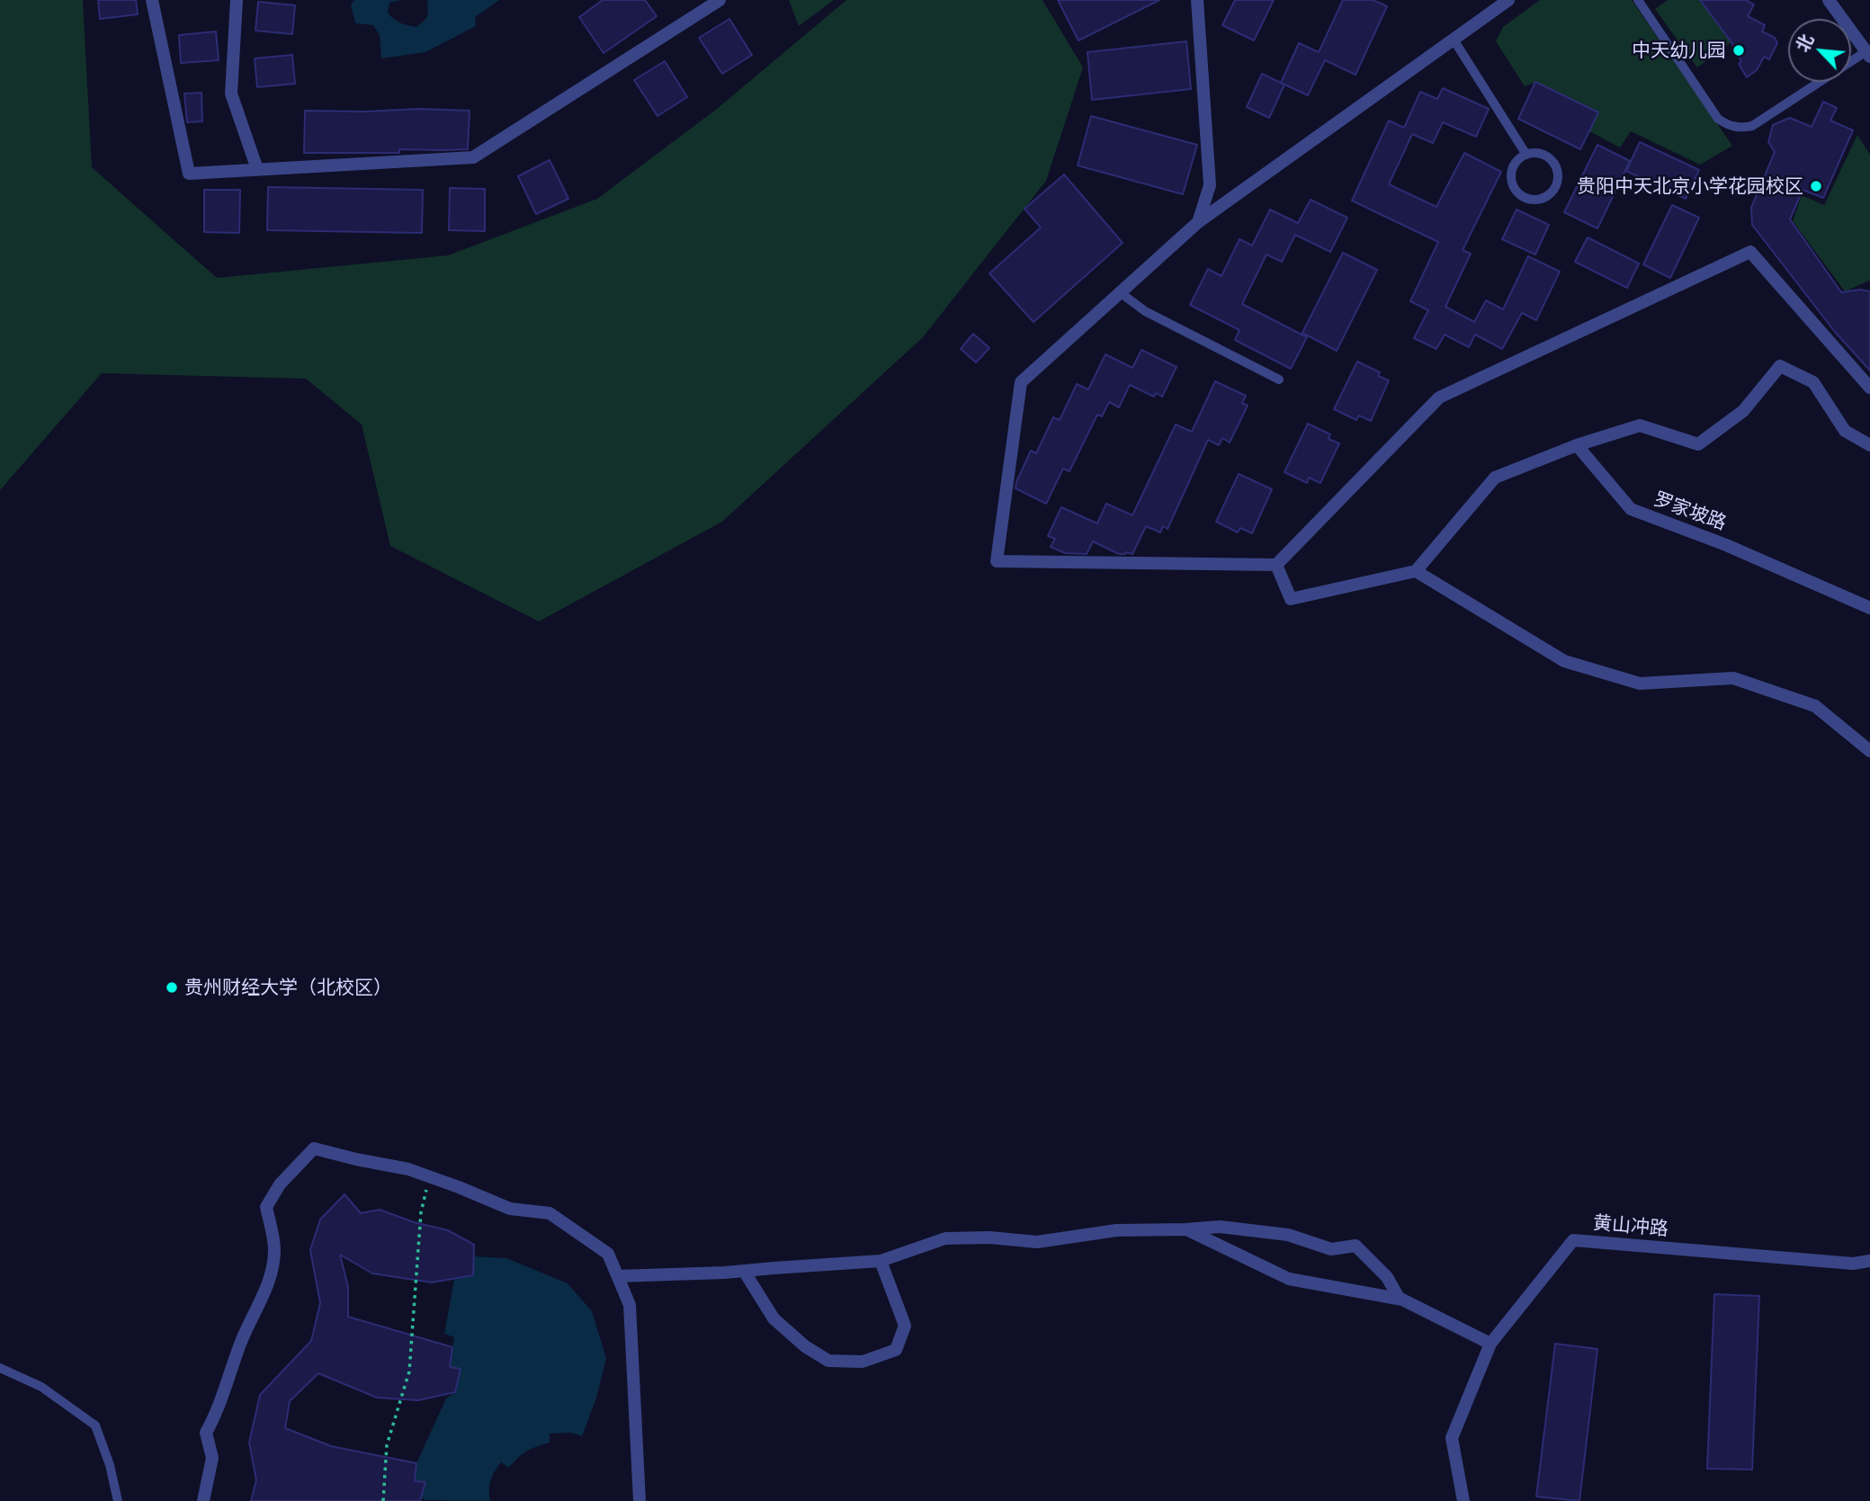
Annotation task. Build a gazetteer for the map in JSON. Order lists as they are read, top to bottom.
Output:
{
  "streets": {
    "street": ["罗家坡路", "黄山冲路"]
  },
  "places": ["中天幼儿园", "贵阳中天北京小学花园校区", "贵州财经大学（北校区）"],
  "north": "top left"
}
